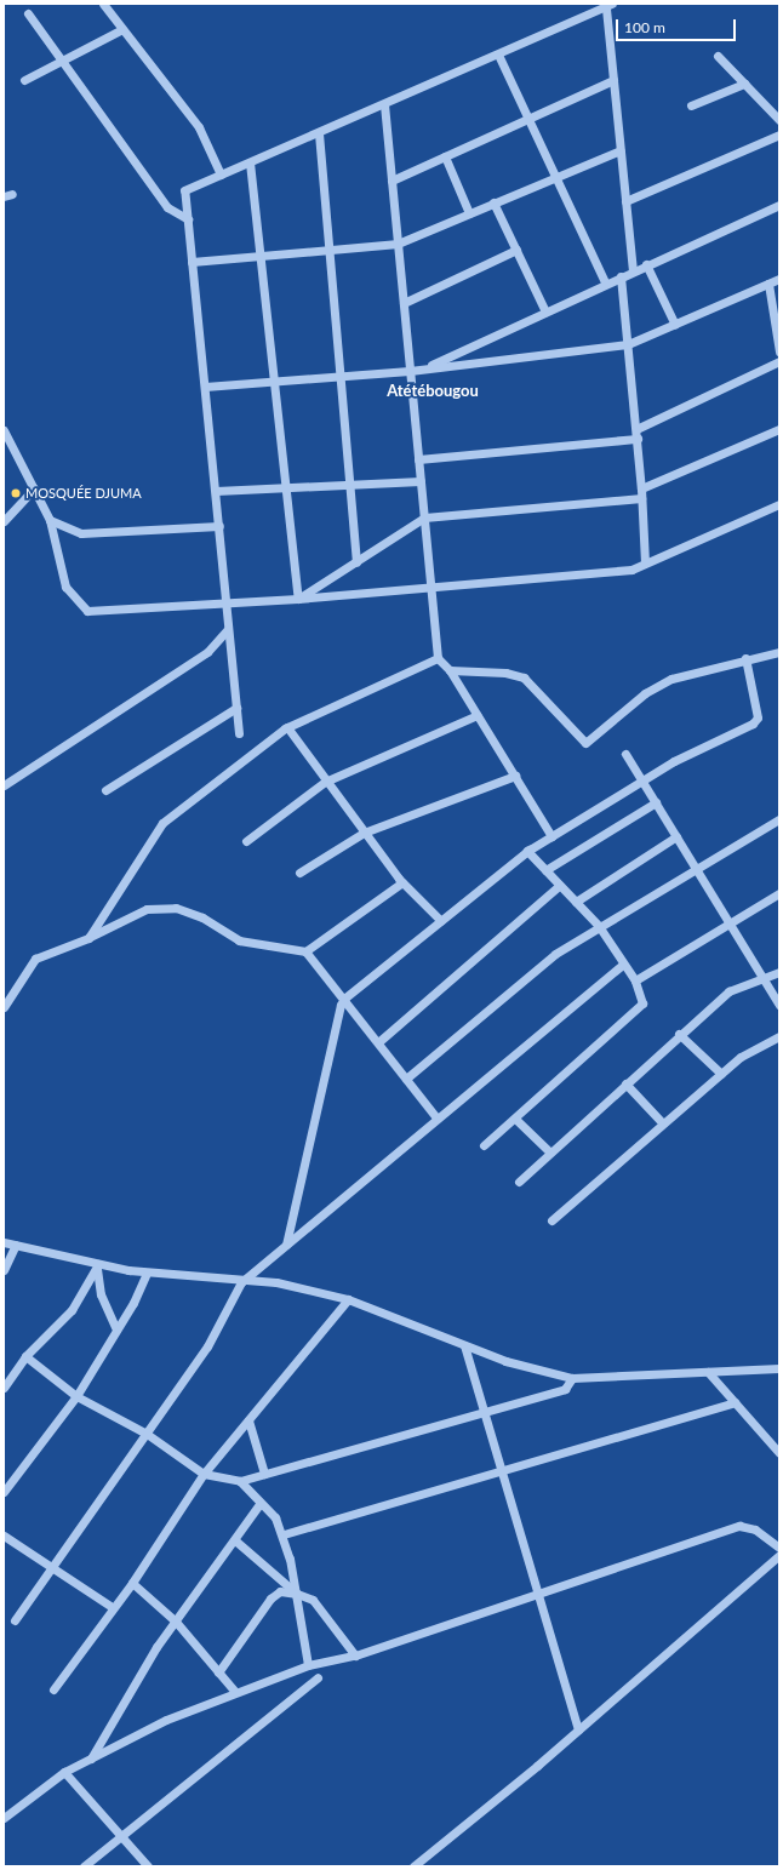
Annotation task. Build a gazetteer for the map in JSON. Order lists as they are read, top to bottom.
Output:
{
  "districts": ["Atétébougou"],
  "places": ["MOSQUÉE DJUMA"],
  "scale_bar": "100 m"
}
